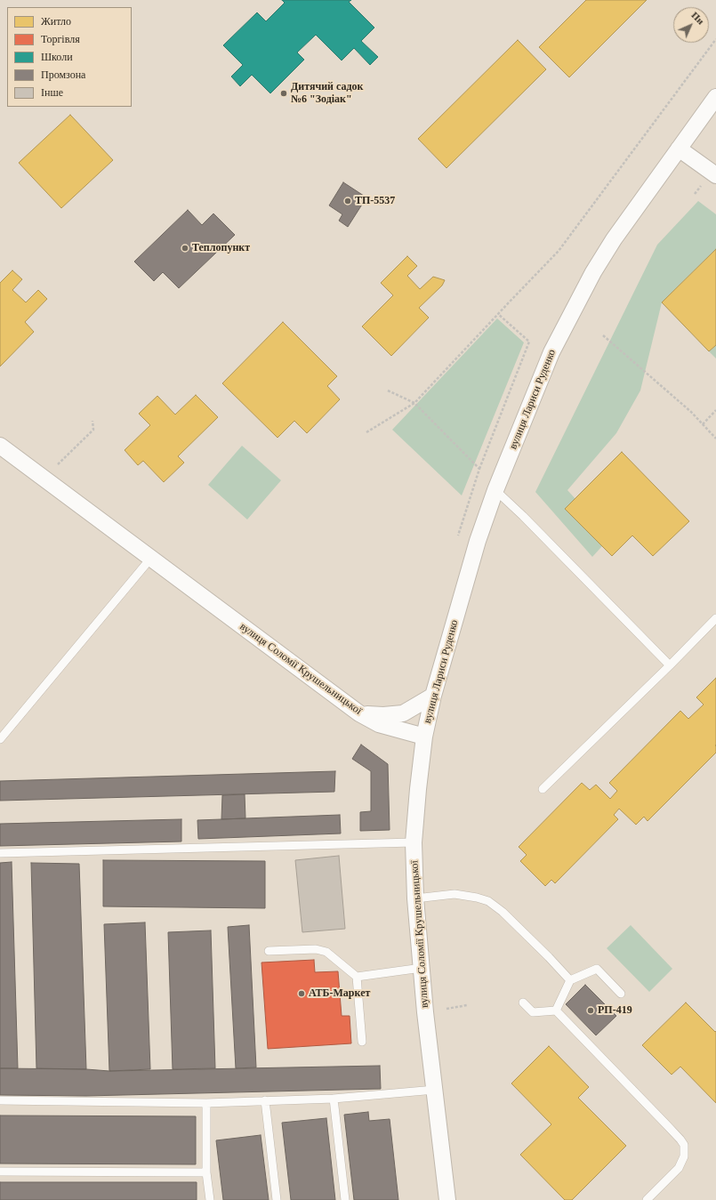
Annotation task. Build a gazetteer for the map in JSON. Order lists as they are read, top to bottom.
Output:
{
  "streets": {
    "street": ["вулиця Лариси Руденко", "вулиця Соломії Крушельницької"]
  },
  "crossings": [
    ["вулиця Лариси Руденко", "вулиця Соломії Крушельницької"]
  ],
  "places": [
    "Дитячий садок №6 \"Зодіак\"",
    "ТП-5537",
    "Теплопункт",
    "АТБ-Маркет",
    "РП-419"
  ],
  "legend": [
    "Житло",
    "Торгівля",
    "Школи",
    "Промзона",
    "Інше"
  ],
  "north": "top right"
}
